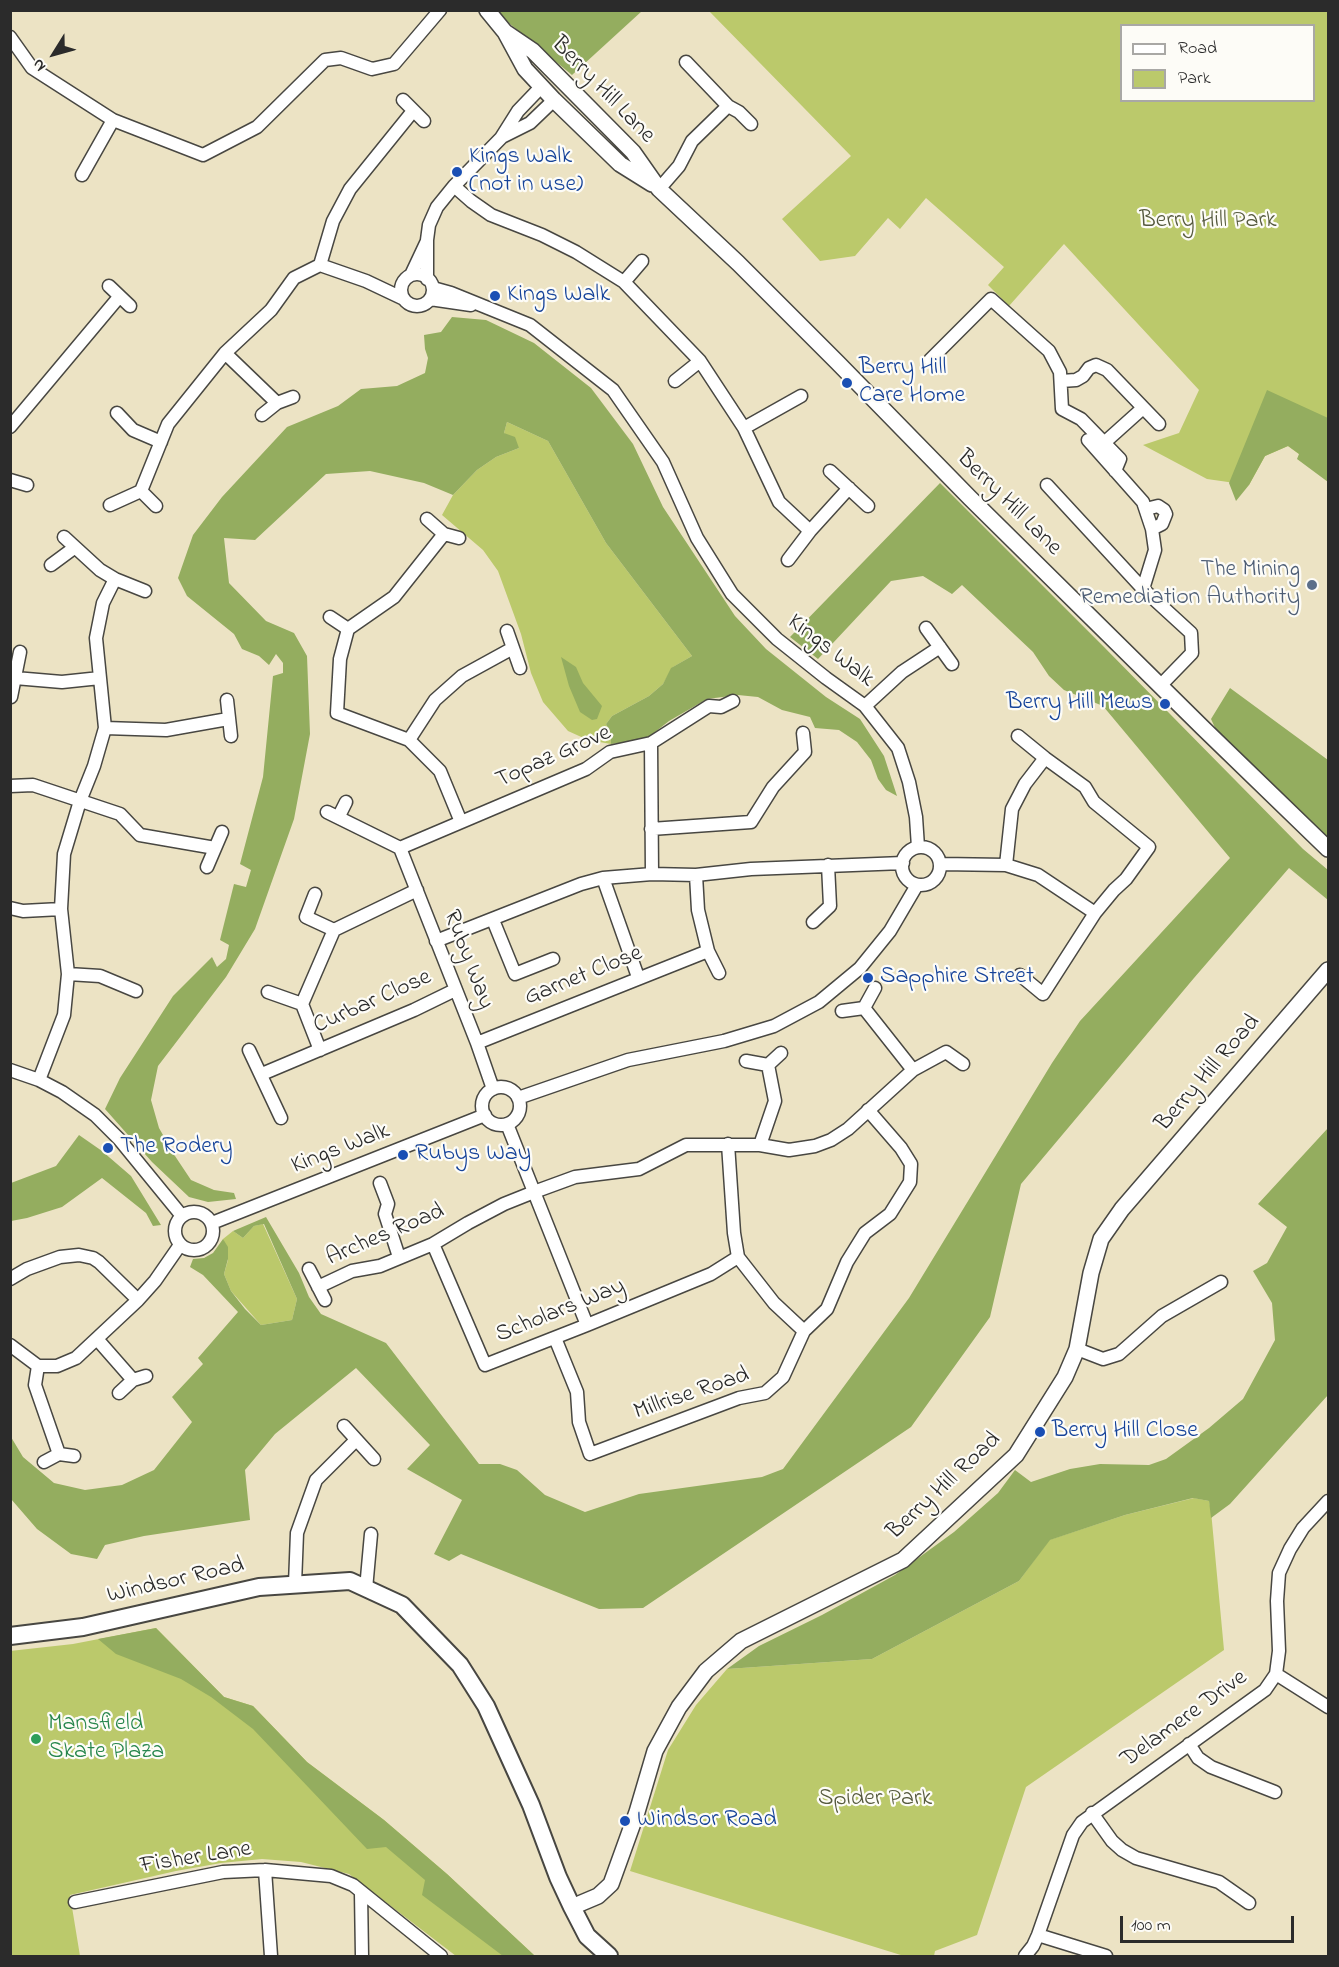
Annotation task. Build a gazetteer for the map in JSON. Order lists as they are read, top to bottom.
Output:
{
  "streets": {
    "main road": ["Windsor Road"],
    "street": [
      "Berry Hill Lane",
      "Kings Walk",
      "Topaz Grove",
      "Ruby Way",
      "Garnet Close",
      "Curbar Close",
      "Berry Hill Road",
      "Arches Road",
      "Scholars Way",
      "Millrise Road",
      "Delamere Drive",
      "Fisher Lane"
    ]
  },
  "crossings": [
    ["Kings Walk", "Ruby Way"],
    ["Topaz Grove", "Ruby Way"],
    ["Ruby Way", "Garnet Close"],
    ["Ruby Way", "Curbar Close"],
    ["Berry Hill Road", "Windsor Road"],
    ["Arches Road", "Scholars Way"],
    ["Arches Road", "Millrise Road"],
    ["Scholars Way", "Millrise Road"]
  ],
  "parks": ["Berry Hill Park", "Spider Park"],
  "places": [
    "Kings Walk (not in use)",
    "Kings Walk",
    "Berry Hill Care Home",
    "The Mining Remediation Authority",
    "Berry Hill Mews",
    "Sapphire Street",
    "The Rodery",
    "Rubys Way",
    "Berry Hill Close",
    "Mansfield Skate Plaza",
    "Windsor Road"
  ],
  "legend": ["Road", "Park"],
  "scale_bar": "100 m",
  "north": "bottom left"
}
